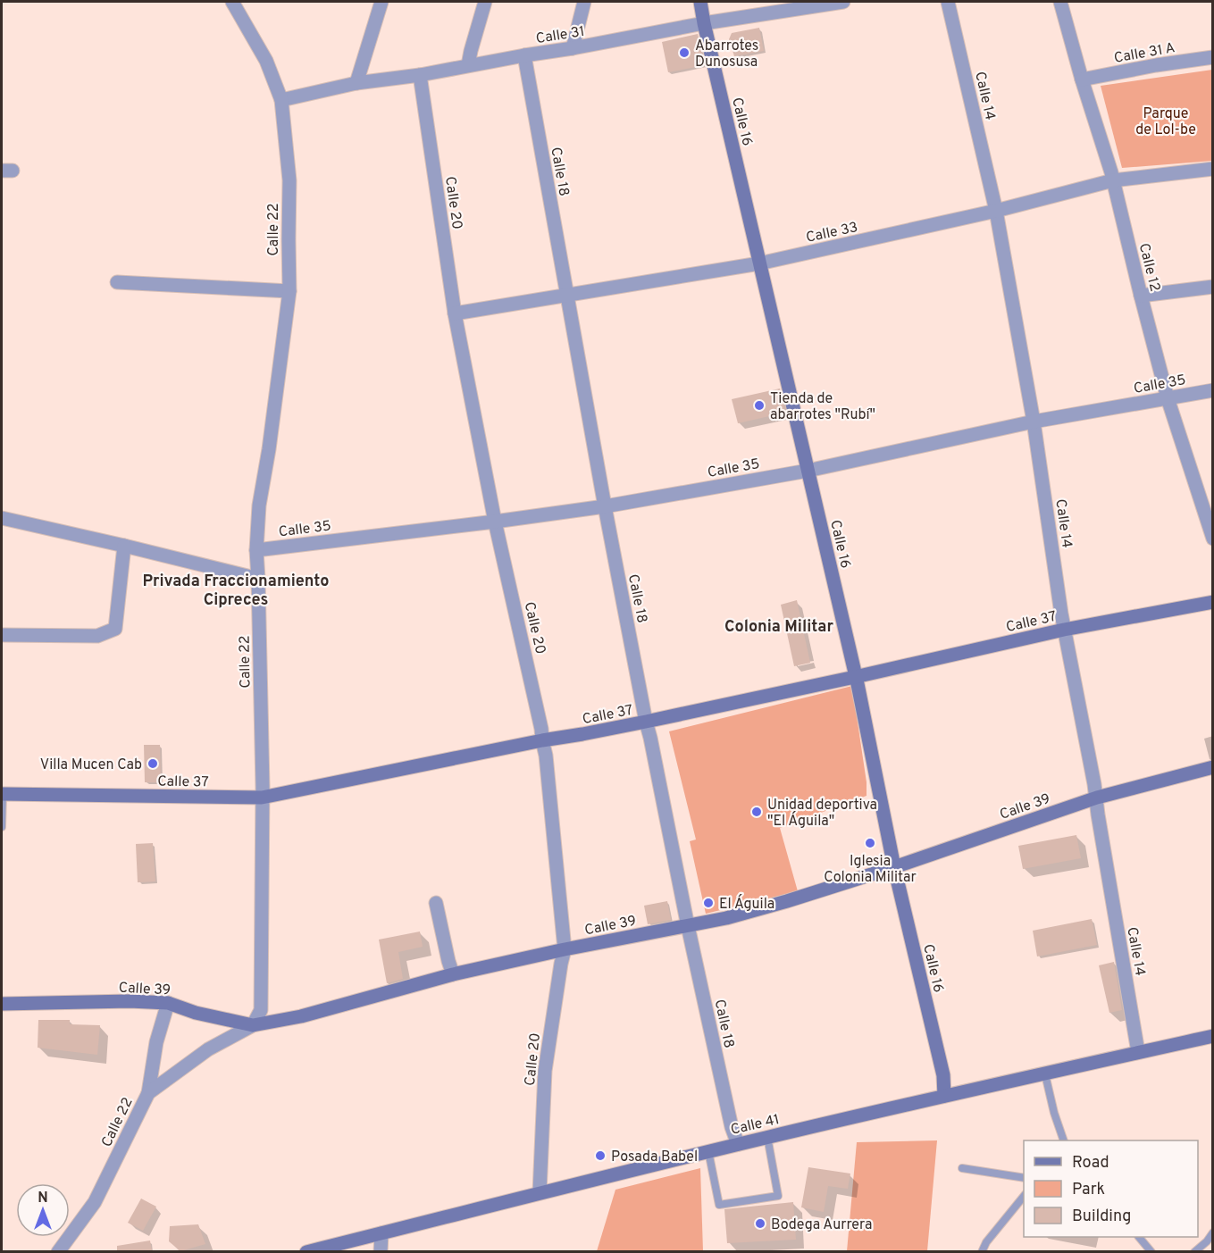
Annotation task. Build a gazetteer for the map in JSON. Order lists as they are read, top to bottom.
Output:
{
  "streets": {
    "main road": [
      "Calle 16",
      "Calle 37",
      "Calle 39",
      "Calle 41"
    ],
    "street": [
      "Calle 31",
      "Calle 31 A",
      "Calle 14",
      "Calle 18",
      "Calle 20",
      "Calle 22",
      "Calle 33",
      "Calle 12",
      "Calle 35"
    ]
  },
  "crossings": [
    ["Calle 31", "Calle 16"],
    ["Calle 31", "Calle 18"],
    ["Calle 31", "Calle 20"],
    ["Calle 31", "Calle 22"],
    ["Calle 31 A", "Calle 12"],
    ["Calle 14", "Calle 33"],
    ["Calle 14", "Calle 35"],
    ["Calle 14", "Calle 37"],
    ["Calle 14", "Calle 39"],
    ["Calle 14", "Calle 41"],
    ["Calle 16", "Calle 33"],
    ["Calle 16", "Calle 35"],
    ["Calle 16", "Calle 37"],
    ["Calle 16", "Calle 39"],
    ["Calle 16", "Calle 41"],
    ["Calle 18", "Calle 33"],
    ["Calle 18", "Calle 35"],
    ["Calle 18", "Calle 37"],
    ["Calle 18", "Calle 39"],
    ["Calle 18", "Calle 41"],
    ["Calle 20", "Calle 33"],
    ["Calle 20", "Calle 35"],
    ["Calle 20", "Calle 37"],
    ["Calle 20", "Calle 39"],
    ["Calle 20", "Calle 41"],
    ["Calle 22", "Calle 35"],
    ["Calle 22", "Calle 37"],
    ["Calle 22", "Calle 39"],
    ["Calle 33", "Calle 12"],
    ["Calle 12", "Calle 35"]
  ],
  "districts": ["Privada Fraccionamiento Cipreces", "Colonia Militar"],
  "parks": ["Parque de Lol-be"],
  "places": [
    "Abarrotes Dunosusa",
    "Tienda de abarrotes \"Rubí\"",
    "Villa Mucen Cab",
    "Unidad deportiva \"El Águila\"",
    "Iglesia Colonia Militar",
    "El Águila",
    "Posada Babel",
    "Bodega Aurrera"
  ],
  "legend": ["Road", "Park", "Building"],
  "north": "top"
}
